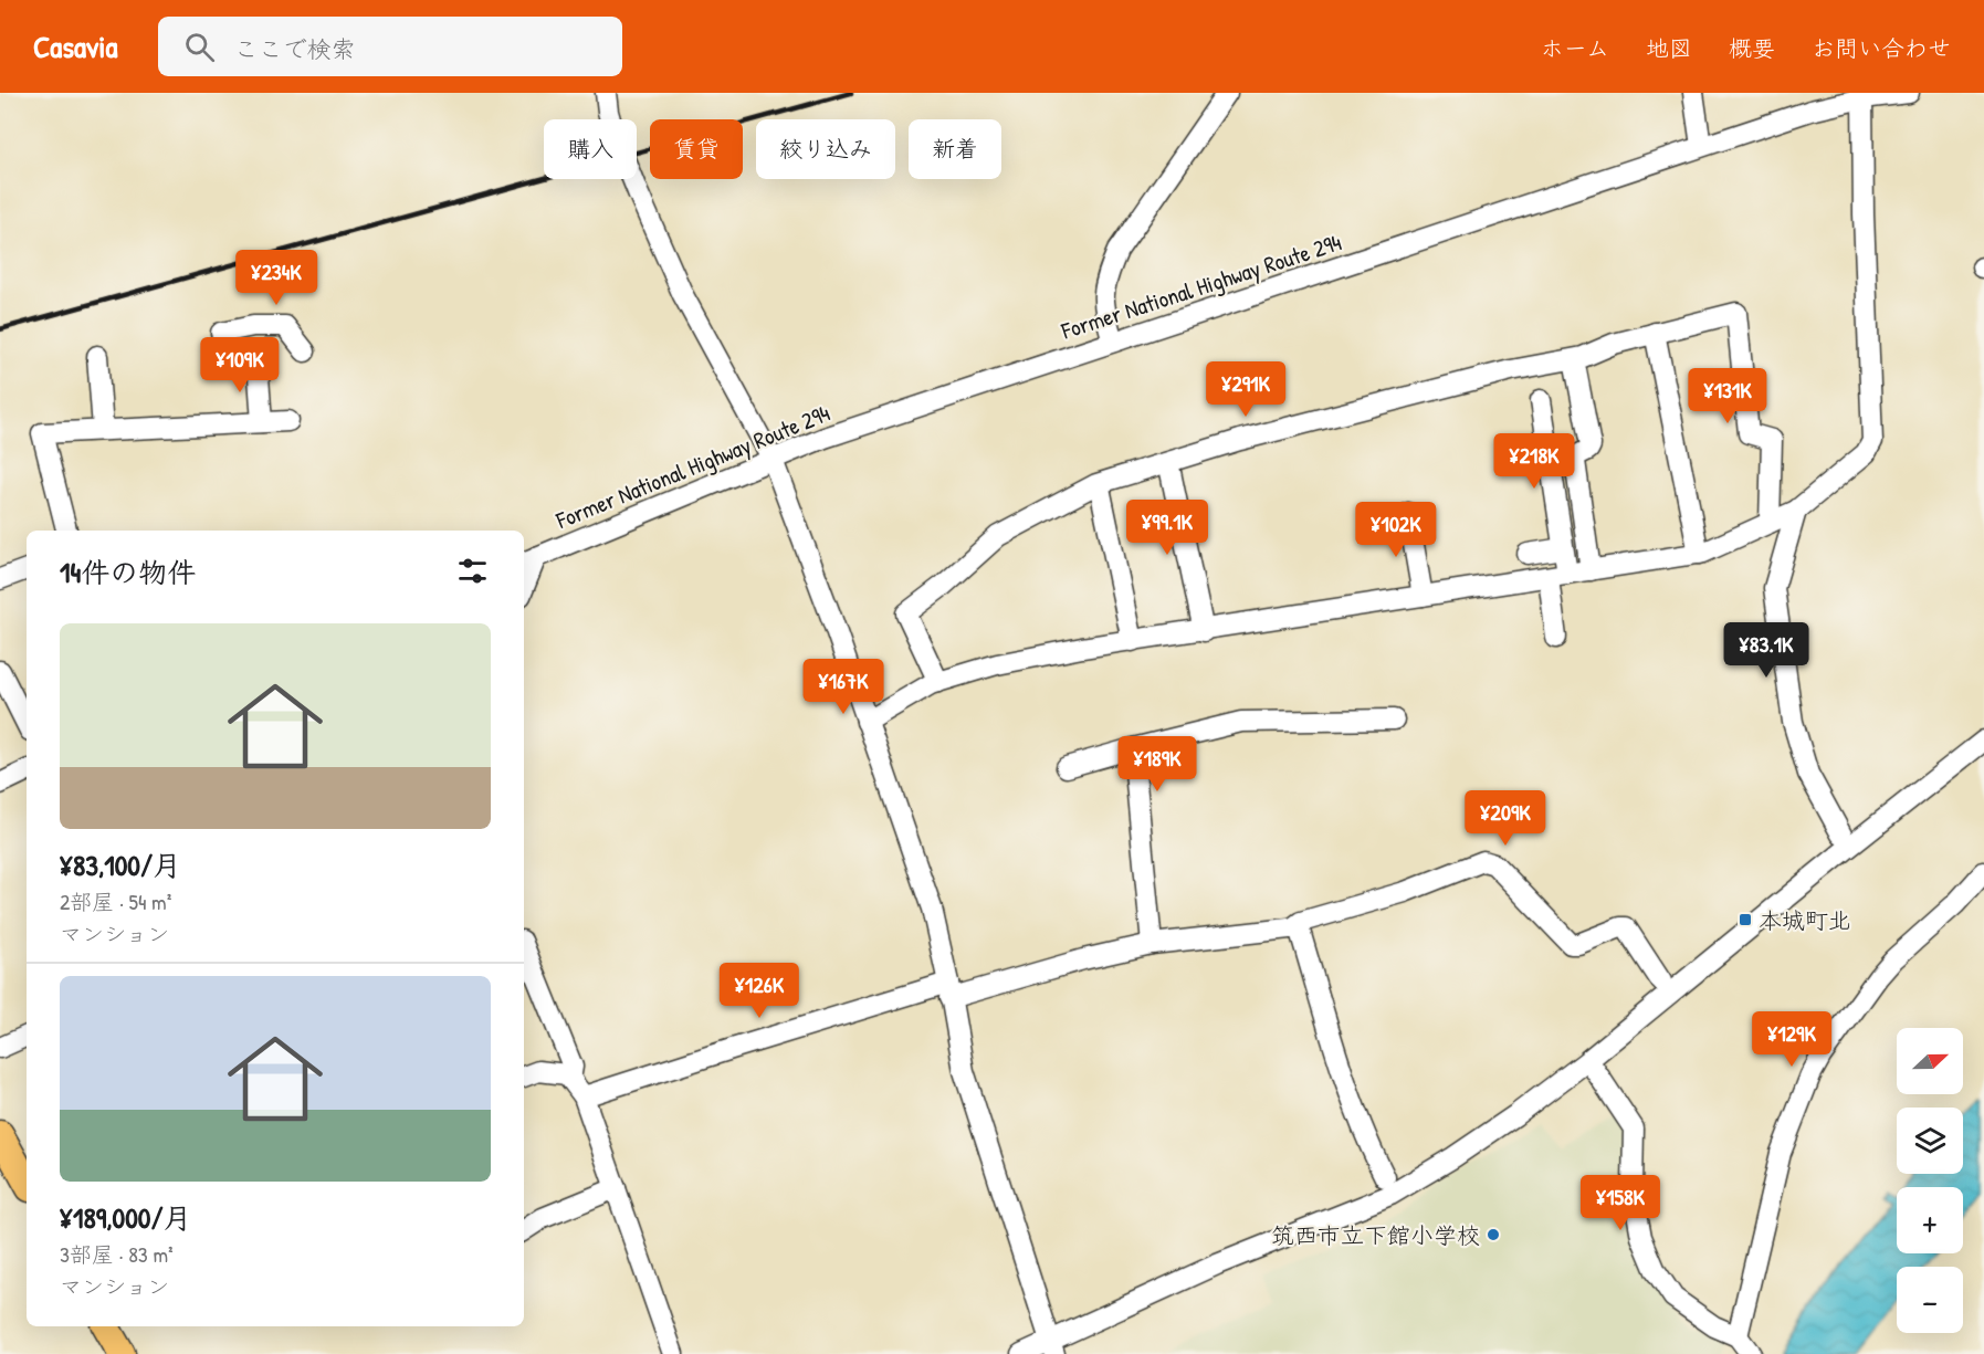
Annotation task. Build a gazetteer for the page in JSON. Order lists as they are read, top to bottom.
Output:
{
  "streets": {
    "street": ["Former National Highway Route 294"]
  },
  "places": {
    "transit": ["本城町北"],
    "other": ["筑西市立下館小学校"]
  },
  "north": "right",
  "page": {
    "header": "Casavia",
    "search": "ここで検索",
    "nav": [
      "ホーム",
      "地図",
      "概要",
      "お問い合わせ"
    ],
    "chip": [
      "購入",
      "賃貸",
      "絞り込み",
      "新着"
    ],
    "price": [
      "¥234K",
      "¥109K",
      "¥291K",
      "¥131K",
      "¥218K",
      "¥99.1K",
      "¥102K",
      "¥83.1K",
      "¥167K",
      "¥189K",
      "¥209K",
      "¥126K",
      "¥129K",
      "¥158K"
    ],
    "heading": "14件の物件",
    "list": [
      {
        "name": "¥83,100/月",
        "note": "2部屋 · 54 m² · マンション"
      },
      {
        "name": "¥189,000/月",
        "note": "3部屋 · 83 m² · マンション"
      }
    ],
    "map_buttons": ["+", "−"]
  }
}
